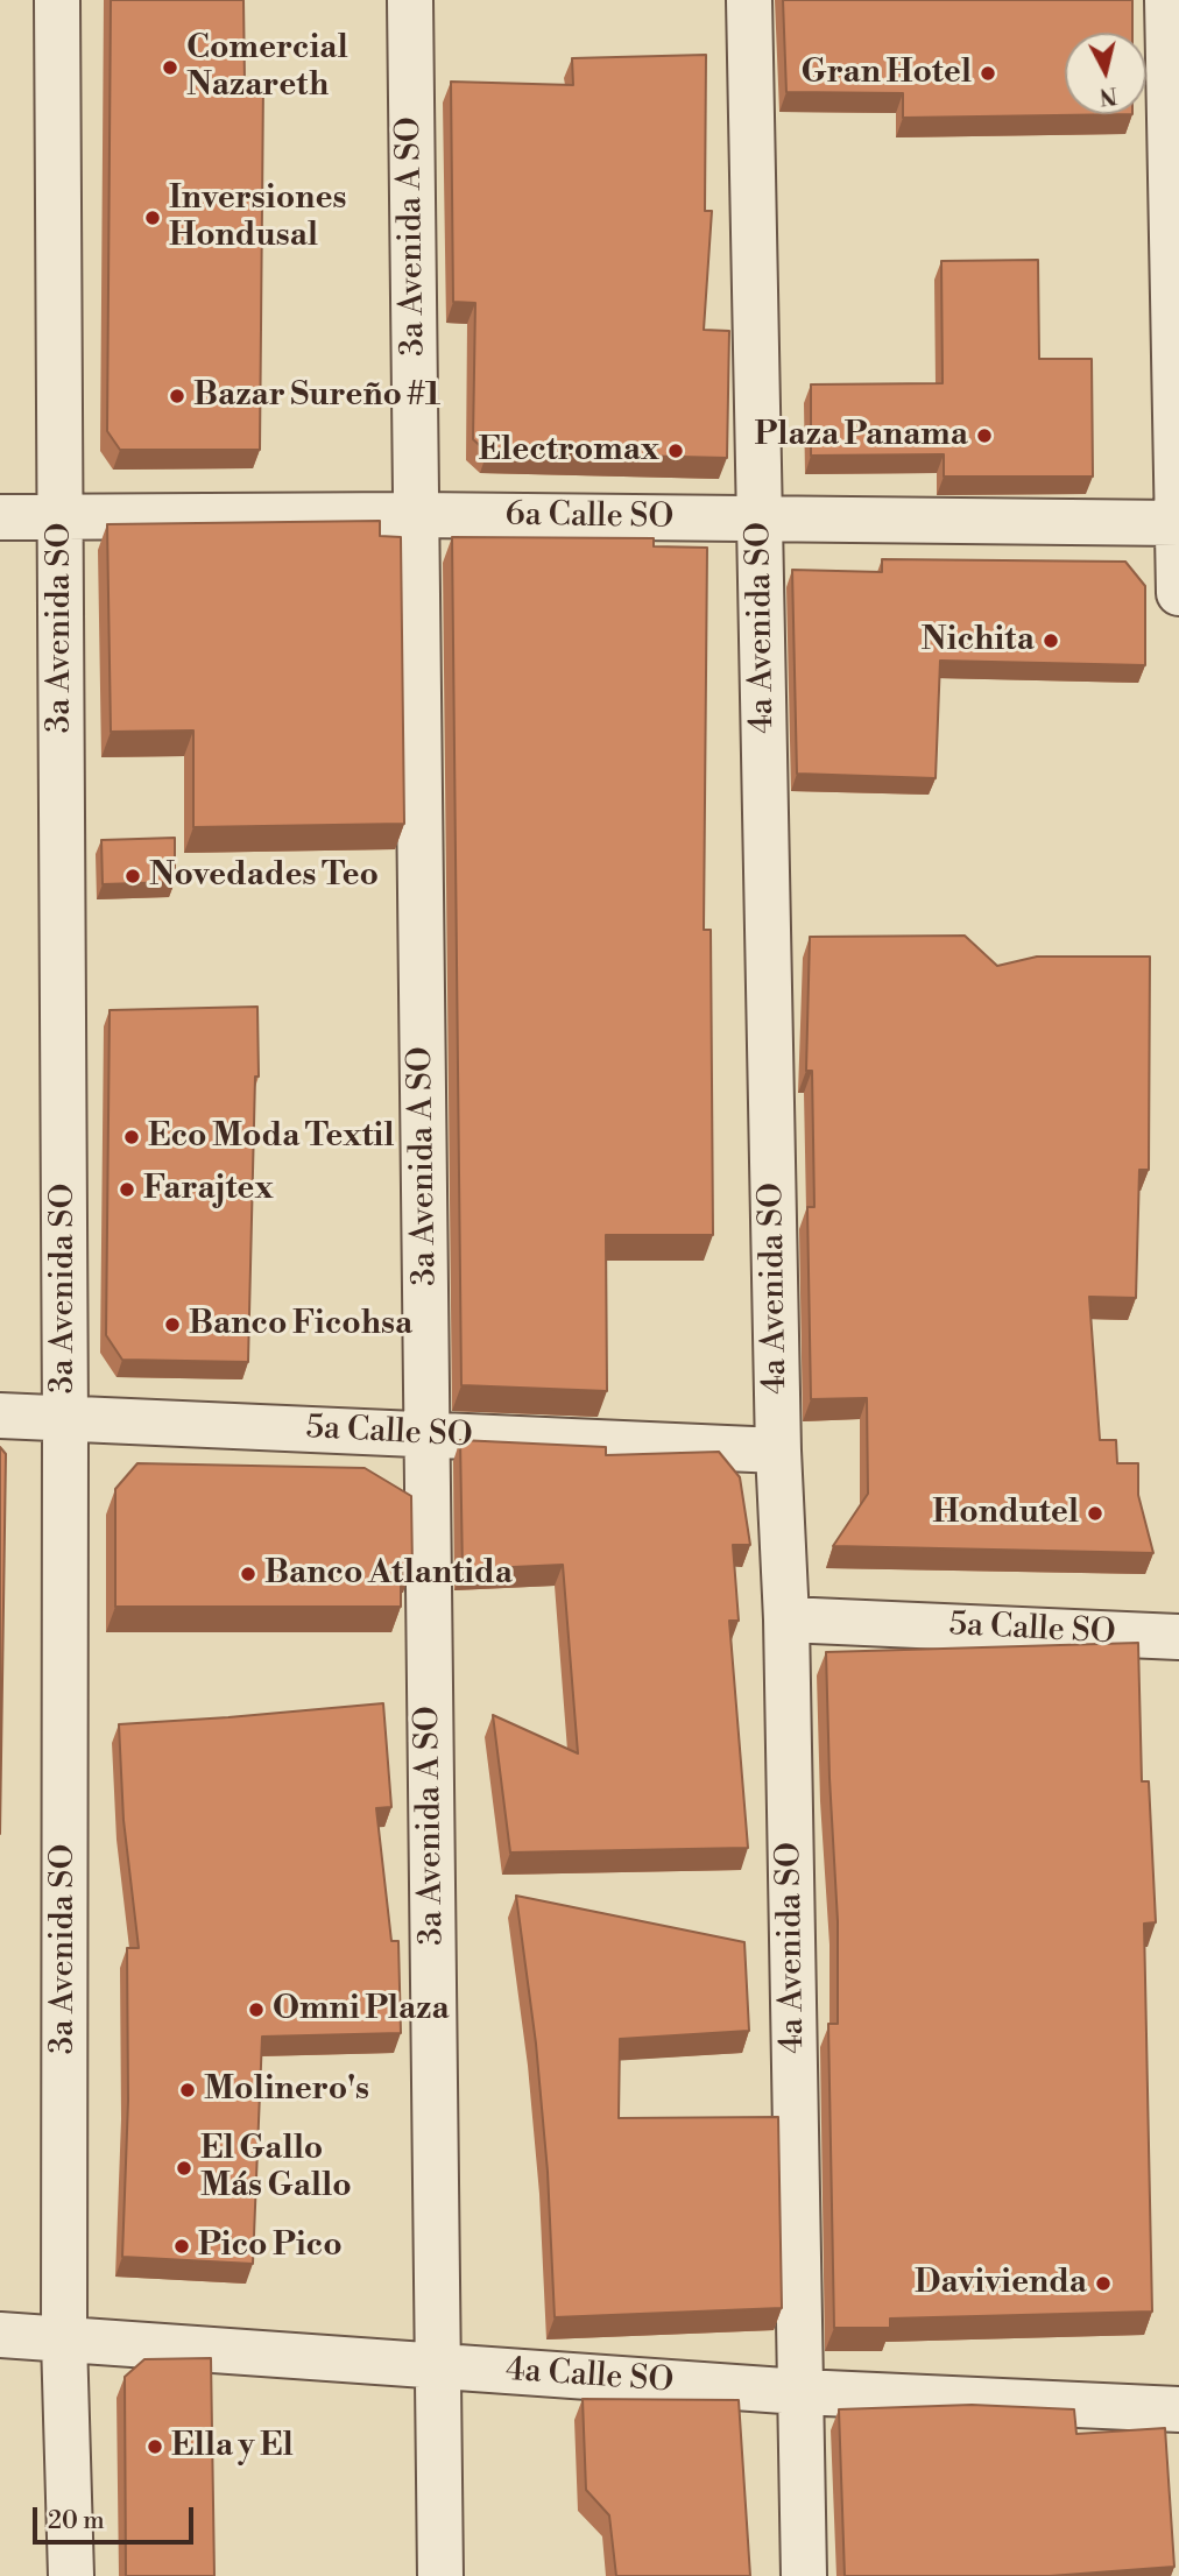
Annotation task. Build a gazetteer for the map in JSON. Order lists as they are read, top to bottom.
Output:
{
  "streets": {
    "street": [
      "3a Avenida A SO",
      "6a Calle SO",
      "3a Avenida SO",
      "4a Avenida SO",
      "5a Calle SO",
      "4a Calle SO"
    ]
  },
  "crossings": [
    ["3a Avenida A SO", "6a Calle SO"],
    ["3a Avenida A SO", "5a Calle SO"],
    ["3a Avenida A SO", "4a Calle SO"],
    ["6a Calle SO", "3a Avenida SO"],
    ["6a Calle SO", "4a Avenida SO"],
    ["3a Avenida SO", "5a Calle SO"],
    ["3a Avenida SO", "4a Calle SO"],
    ["4a Avenida SO", "5a Calle SO"],
    ["4a Avenida SO", "4a Calle SO"]
  ],
  "places": [
    "Comercial Nazareth",
    "Gran Hotel",
    "Inversiones Hondusal",
    "Bazar Sureño #1",
    "Plaza Panama",
    "Electromax",
    "Nichita",
    "Novedades Teo",
    "Eco Moda Textil",
    "Farajtex",
    "Banco Ficohsa",
    "Hondutel",
    "Banco Atlantida",
    "Omni Plaza",
    "Molinero's",
    "El Gallo Más Gallo",
    "Pico Pico",
    "Davivienda",
    "Ella y El"
  ],
  "scale_bar": "20 m",
  "north": "bottom"
}
